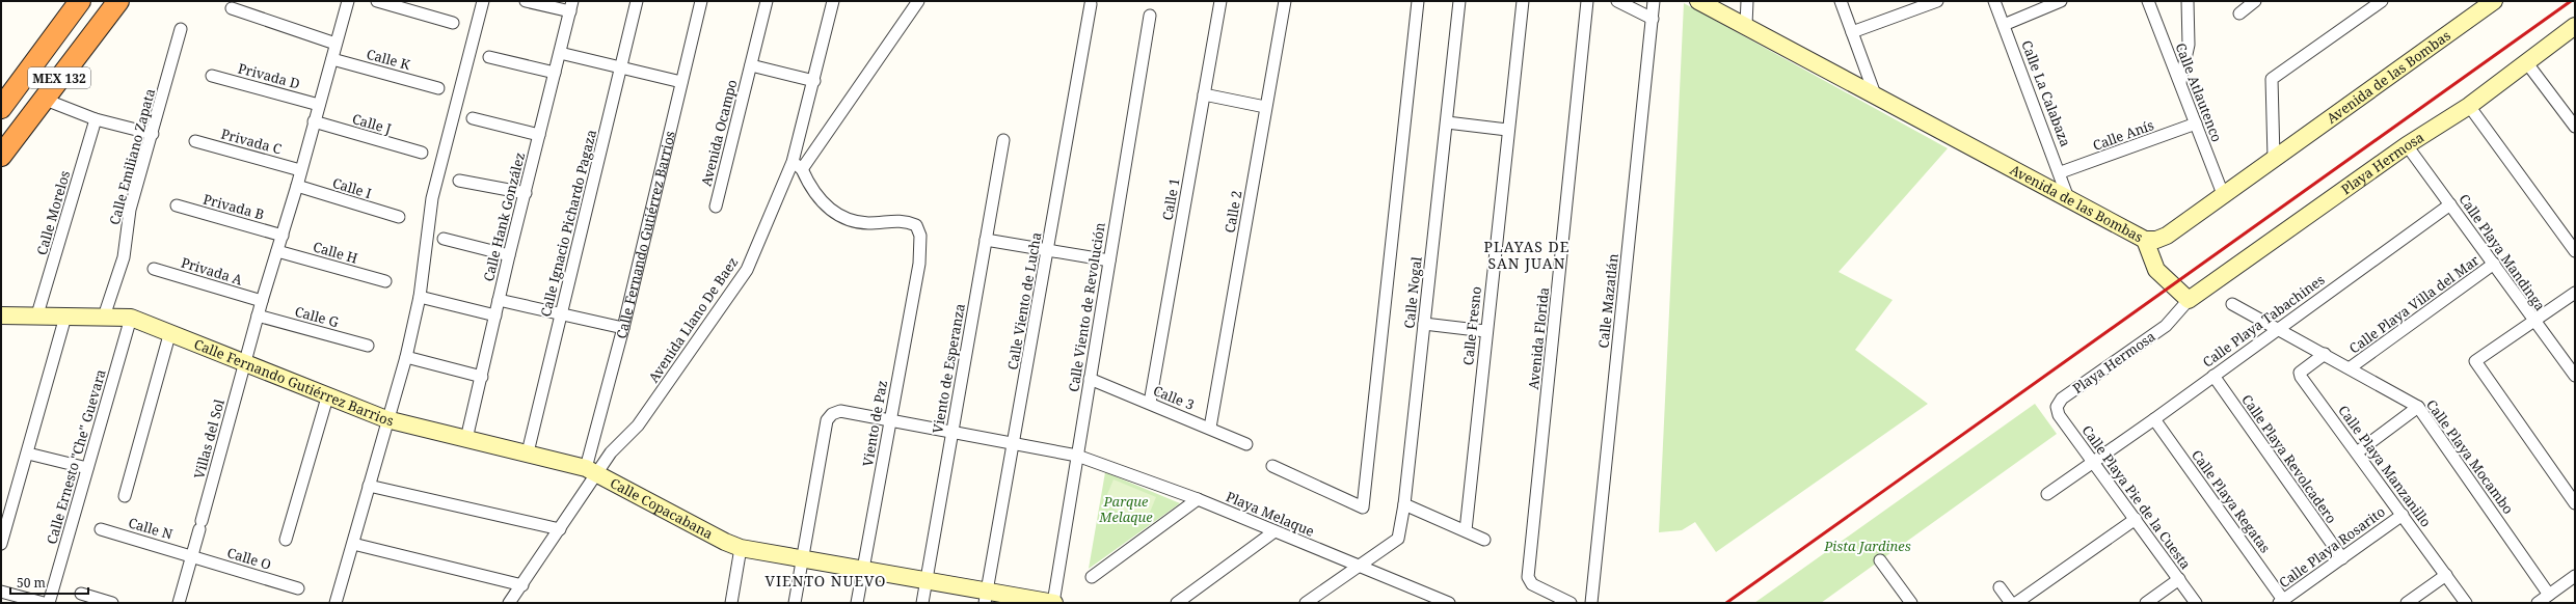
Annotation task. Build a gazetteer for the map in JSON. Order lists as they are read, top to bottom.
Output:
{
  "streets": {
    "highway": ["MEX 132"],
    "street": [
      "Calle K",
      "Privada D",
      "Avenida de las Bombas",
      "Calle Atlautenco",
      "Calle La Calabaza",
      "Calle J",
      "Avenida Ocampo",
      "Calle Anís",
      "Privada C",
      "Calle Emiliano Zapata",
      "Playa Hermosa",
      "Calle I",
      "Calle 1",
      "Privada B",
      "Calle 2",
      "Calle Morelos",
      "Calle Hank González",
      "Calle Ignacio Pichardo Pagaza",
      "Calle Fernando Gutiérrez Barrios",
      "Calle H",
      "Calle Playa Mandinga",
      "Privada A",
      "Calle Nogal",
      "Calle Viento de Lucha",
      "Calle Mazatlán",
      "Calle Playa Villa del Mar",
      "Calle Viento de Revolución",
      "Calle G",
      "Avenida Llano De Baez",
      "Calle Playa Tabachines",
      "Calle Fresno",
      "Avenida Florida",
      "Viento de Esperanza",
      "Calle 3",
      "Viento de Paz",
      "Villas del Sol",
      "Calle Ernesto \"Che\" Guevara",
      "Calle Playa Mocambo",
      "Calle Playa Revolcadero",
      "Calle Playa Manzanillo",
      "Calle Playa Pie de la Cuesta",
      "Calle Playa Regatas",
      "Calle Copacabana",
      "Playa Melaque",
      "Calle N",
      "Calle Playa Rosarito",
      "Calle O"
    ]
  },
  "crossings": [
    ["Calle K", "Villas del Sol"],
    ["Privada D", "Villas del Sol"],
    ["Avenida de las Bombas", "Calle Atlautenco"],
    ["Avenida de las Bombas", "Calle La Calabaza"],
    ["Calle Atlautenco", "Calle Anís"],
    ["Calle La Calabaza", "Calle Anís"],
    ["Calle J", "Villas del Sol"],
    ["Avenida Ocampo", "Avenida Llano De Baez"],
    ["Privada C", "Villas del Sol"],
    ["Calle Emiliano Zapata", "Calle Fernando Gutiérrez Barrios"],
    ["Playa Hermosa", "Calle Playa Mandinga"],
    ["Playa Hermosa", "Calle Playa Pie de la Cuesta"],
    ["Calle I", "Villas del Sol"],
    ["Calle 1", "Calle 3"],
    ["Privada B", "Villas del Sol"],
    ["Calle 2", "Calle 3"],
    ["Calle Morelos", "Calle Fernando Gutiérrez Barrios"],
    ["Calle Hank González", "Calle Fernando Gutiérrez Barrios"],
    ["Calle Ignacio Pichardo Pagaza", "Calle Fernando Gutiérrez Barrios"],
    ["Calle Fernando Gutiérrez Barrios", "Avenida Llano De Baez"],
    ["Calle Fernando Gutiérrez Barrios", "Villas del Sol"],
    ["Calle Fernando Gutiérrez Barrios", "Calle Ernesto \"Che\" Guevara"],
    ["Calle Fernando Gutiérrez Barrios", "Calle Copacabana"],
    ["Calle H", "Villas del Sol"],
    ["Calle Playa Mandinga", "Calle Playa Villa del Mar"],
    ["Calle Playa Mandinga", "Calle Playa Tabachines"],
    ["Privada A", "Villas del Sol"],
    ["Calle Nogal", "Playa Melaque"],
    ["Calle Viento de Lucha", "Calle Copacabana"],
    ["Calle Viento de Lucha", "Playa Melaque"],
    ["Calle Playa Villa del Mar", "Calle Playa Mocambo"],
    ["Calle Viento de Revolución", "Calle 3"],
    ["Calle Viento de Revolución", "Calle Copacabana"],
    ["Calle Viento de Revolución", "Playa Melaque"],
    ["Calle G", "Villas del Sol"],
    ["Avenida Llano De Baez", "Calle Copacabana"],
    ["Calle Playa Tabachines", "Calle Playa Mocambo"],
    ["Calle Playa Tabachines", "Calle Playa Revolcadero"],
    ["Calle Playa Tabachines", "Calle Playa Pie de la Cuesta"],
    ["Calle Playa Tabachines", "Calle Playa Regatas"],
    ["Viento de Esperanza", "Calle Copacabana"],
    ["Viento de Esperanza", "Playa Melaque"],
    ["Viento de Paz", "Calle Copacabana"],
    ["Viento de Paz", "Playa Melaque"],
    ["Villas del Sol", "Calle N"],
    ["Villas del Sol", "Calle O"],
    ["Calle Playa Mocambo", "Calle Playa Manzanillo"],
    ["Calle Playa Revolcadero", "Calle Playa Rosarito"],
    ["Calle Playa Manzanillo", "Calle Playa Rosarito"],
    ["Calle Playa Regatas", "Calle Playa Rosarito"],
    ["Calle Copacabana", "Playa Melaque"],
    ["Calle N", "Calle O"]
  ],
  "districts": ["PLAYAS DE SAN JUAN", "VIENTO NUEVO"],
  "parks": ["Parque Melaque", "Pista Jardines"],
  "scale_bar": "50 m"
}
